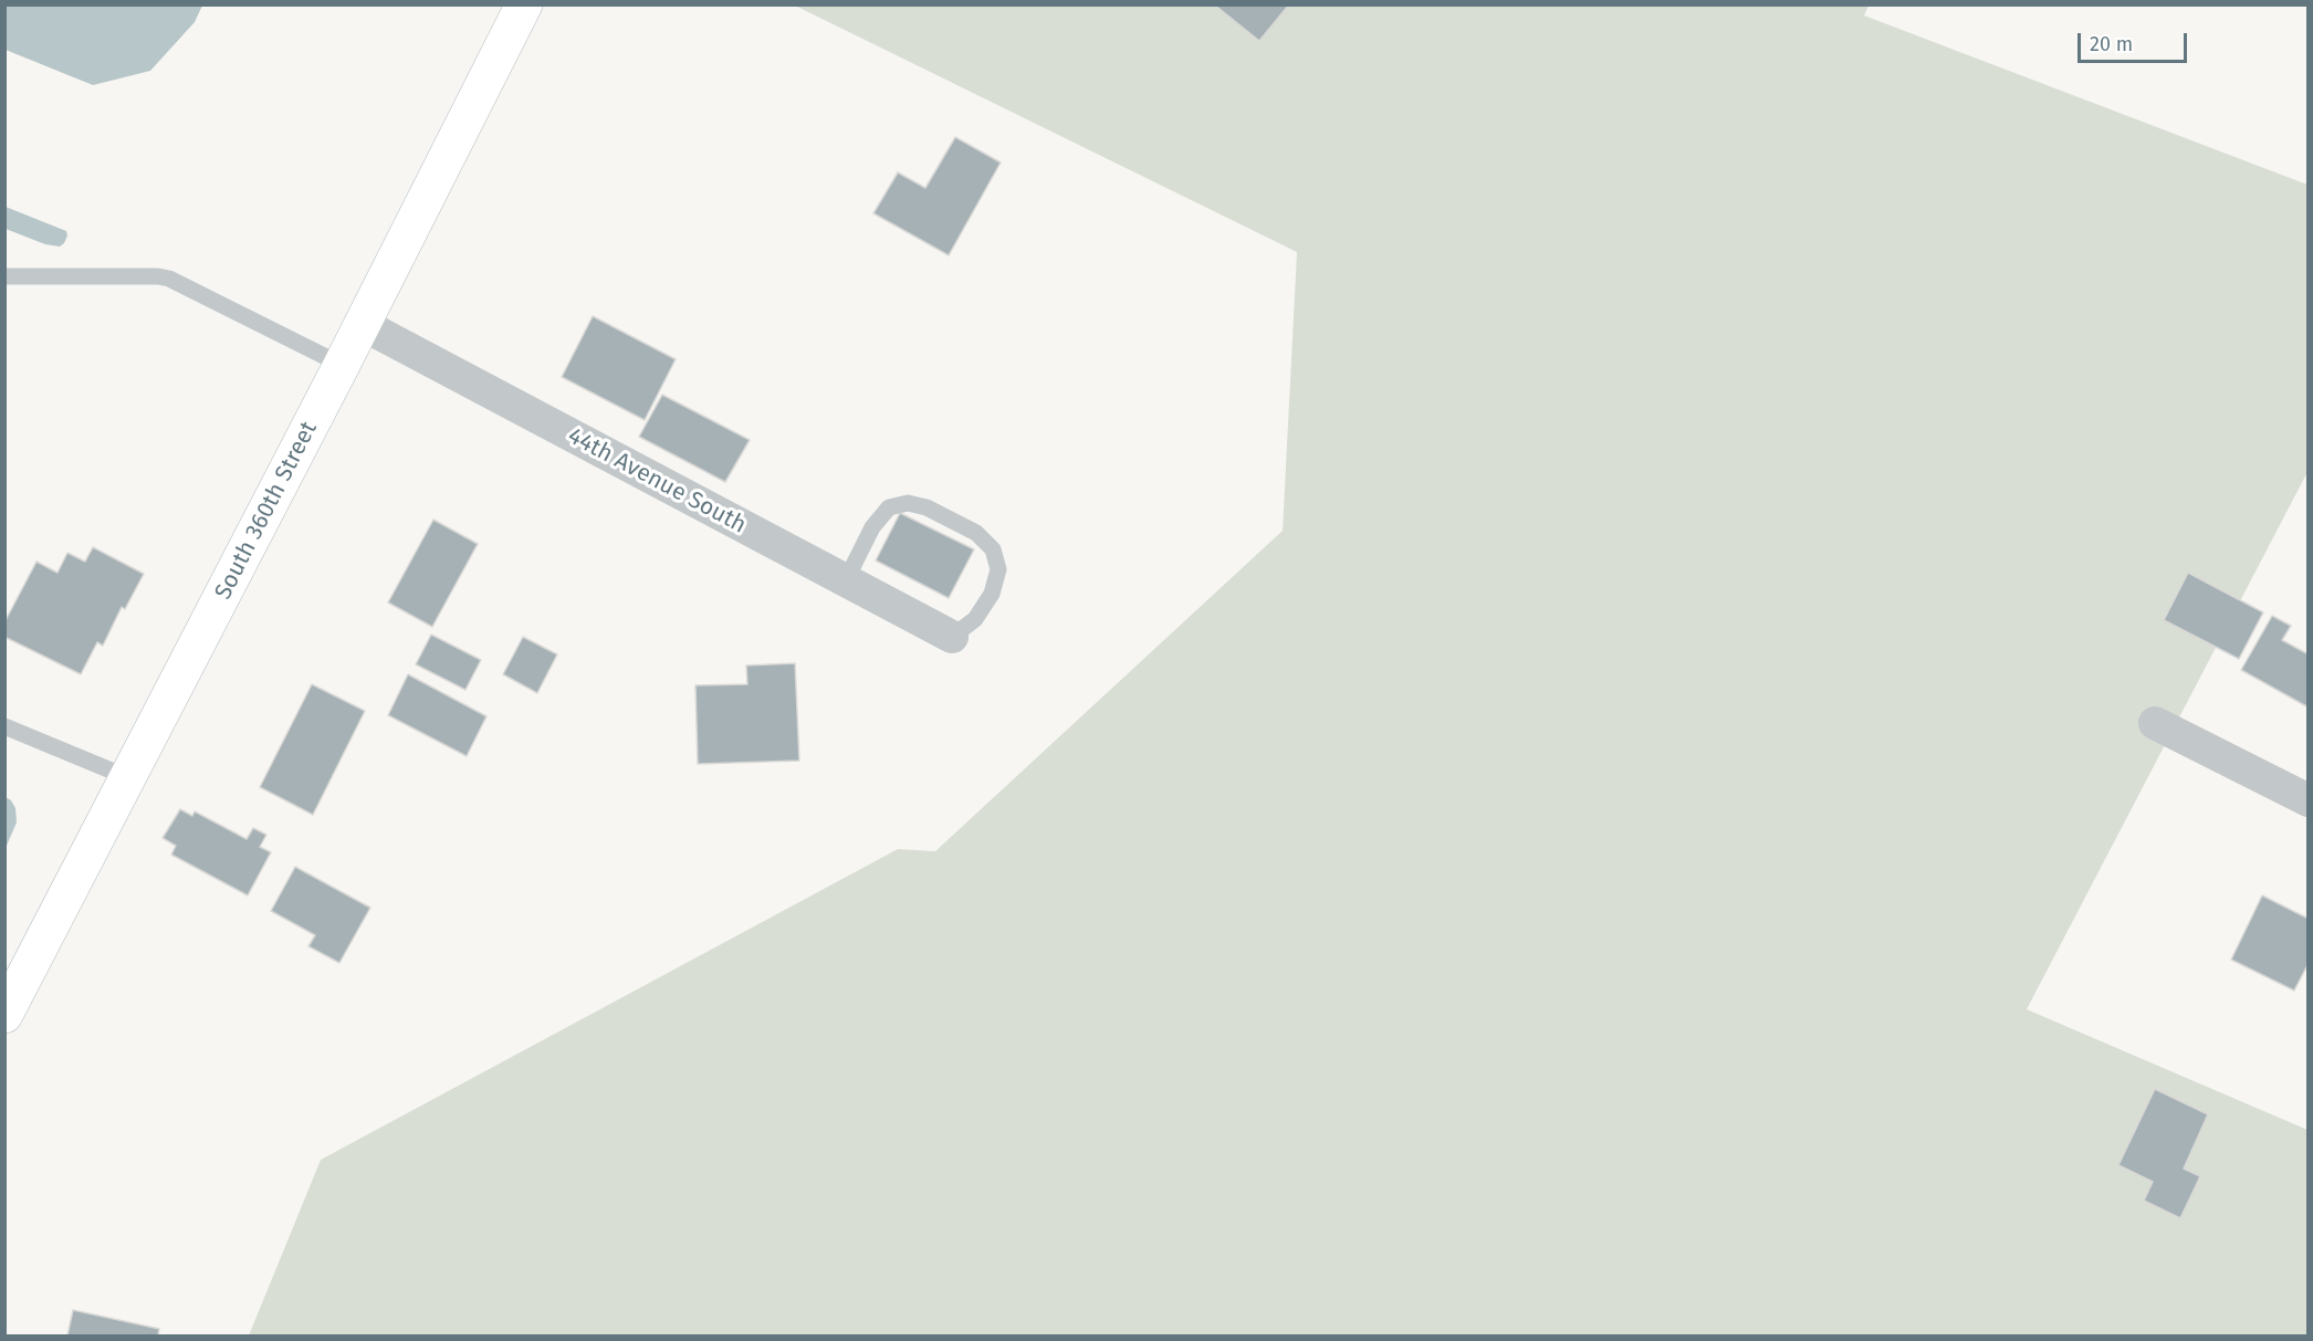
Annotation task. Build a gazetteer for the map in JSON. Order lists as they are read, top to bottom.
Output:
{
  "streets": {
    "street": ["44th Avenue South", "South 360th Street"]
  },
  "crossings": [
    ["44th Avenue South", "South 360th Street"]
  ],
  "scale_bar": "20 m"
}
